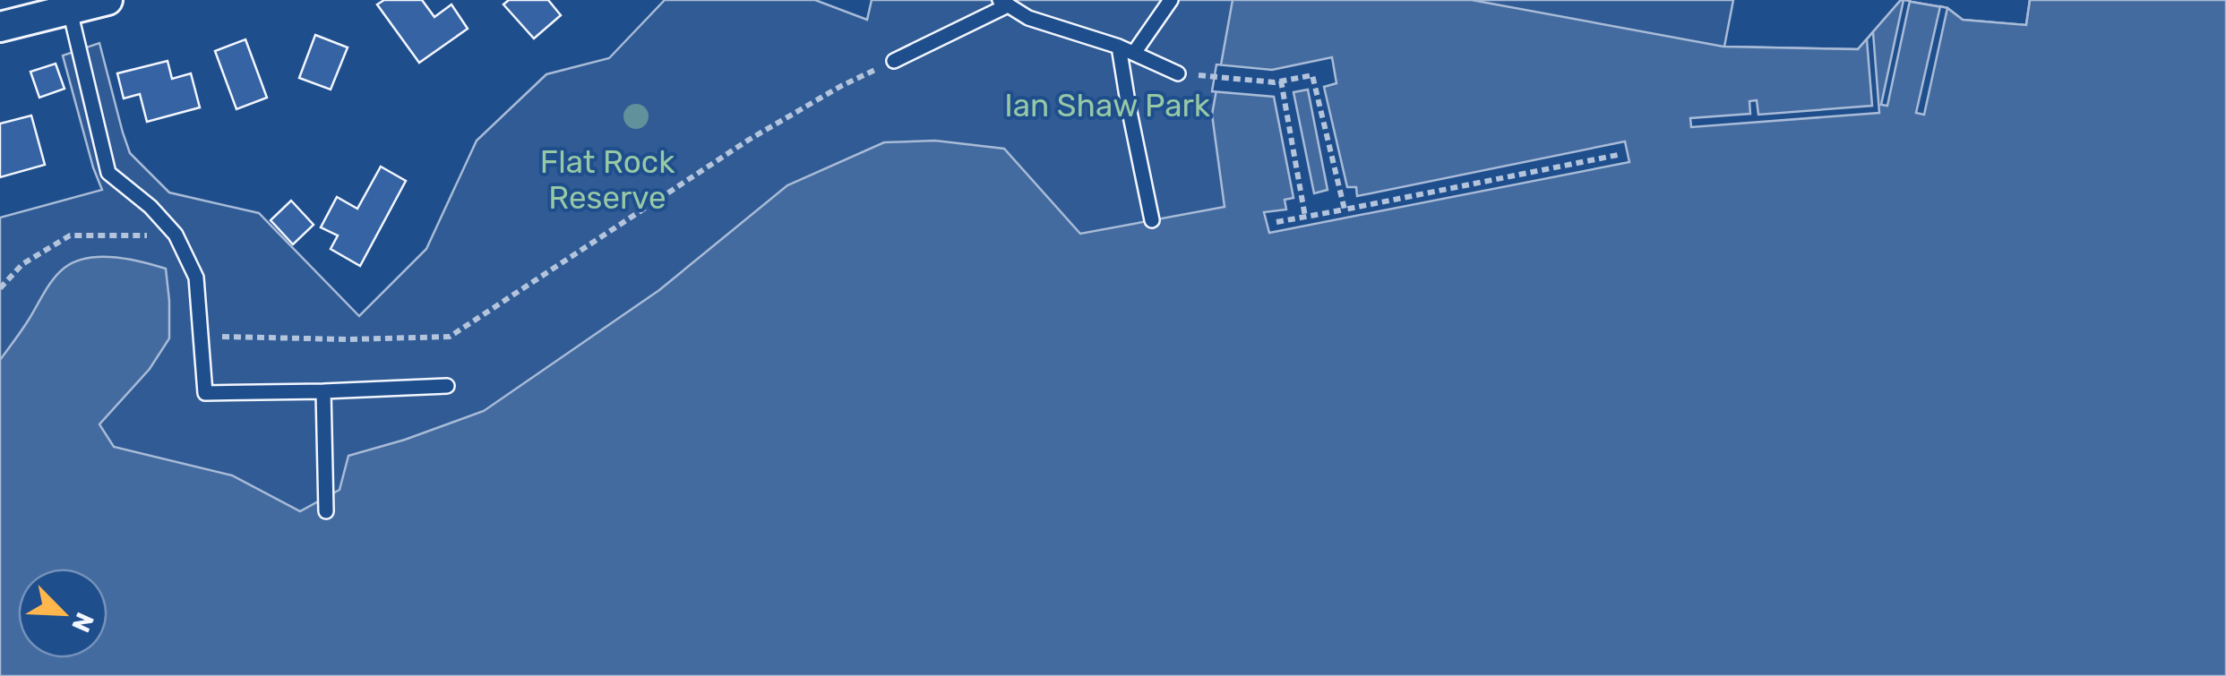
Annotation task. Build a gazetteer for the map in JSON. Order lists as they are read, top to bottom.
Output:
{
  "parks": ["Ian Shaw Park", "Flat Rock Reserve"],
  "north": "bottom right"
}
